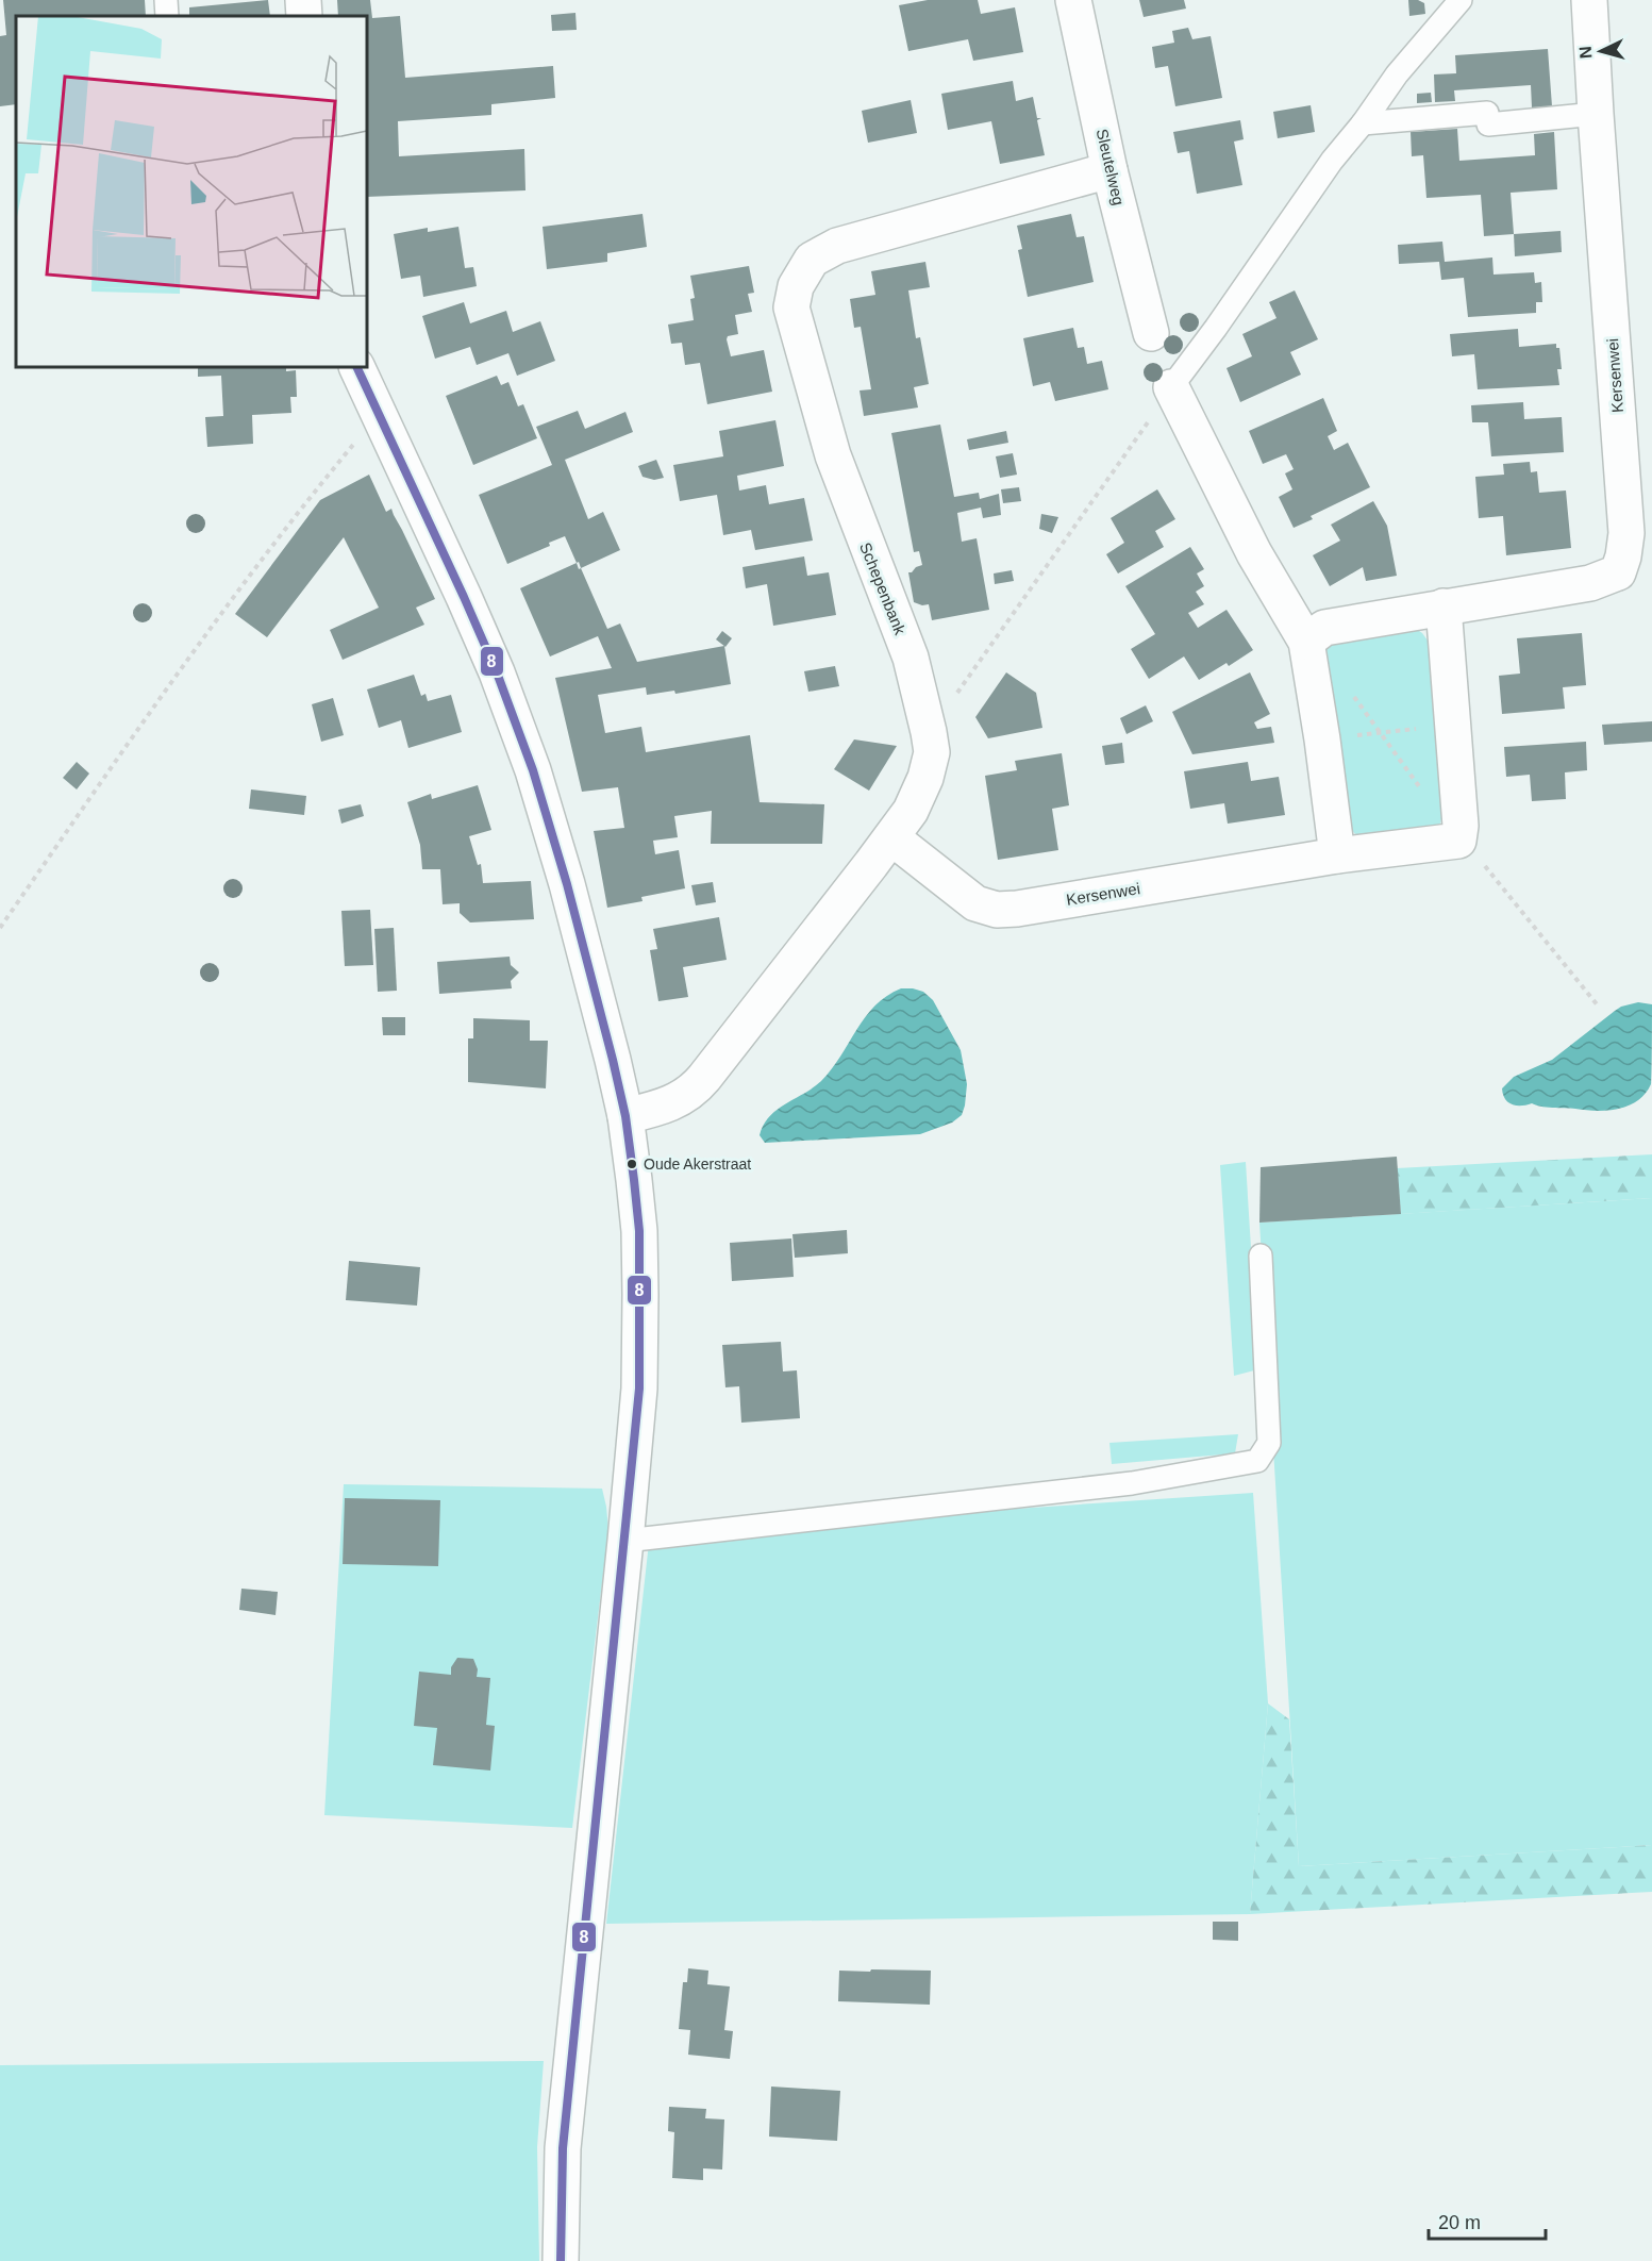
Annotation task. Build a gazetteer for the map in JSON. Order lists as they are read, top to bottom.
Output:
{
  "streets": {
    "street": ["Sleutelweg", "Kersenwei", "Schepenbank"]
  },
  "crossings": [
    ["Sleutelweg", "Schepenbank"],
    ["Kersenwei", "Schepenbank"]
  ],
  "places": ["Oude Akerstraat"],
  "lines": ["transit line 8"],
  "scale_bar": "20 m",
  "north": "left"
}
